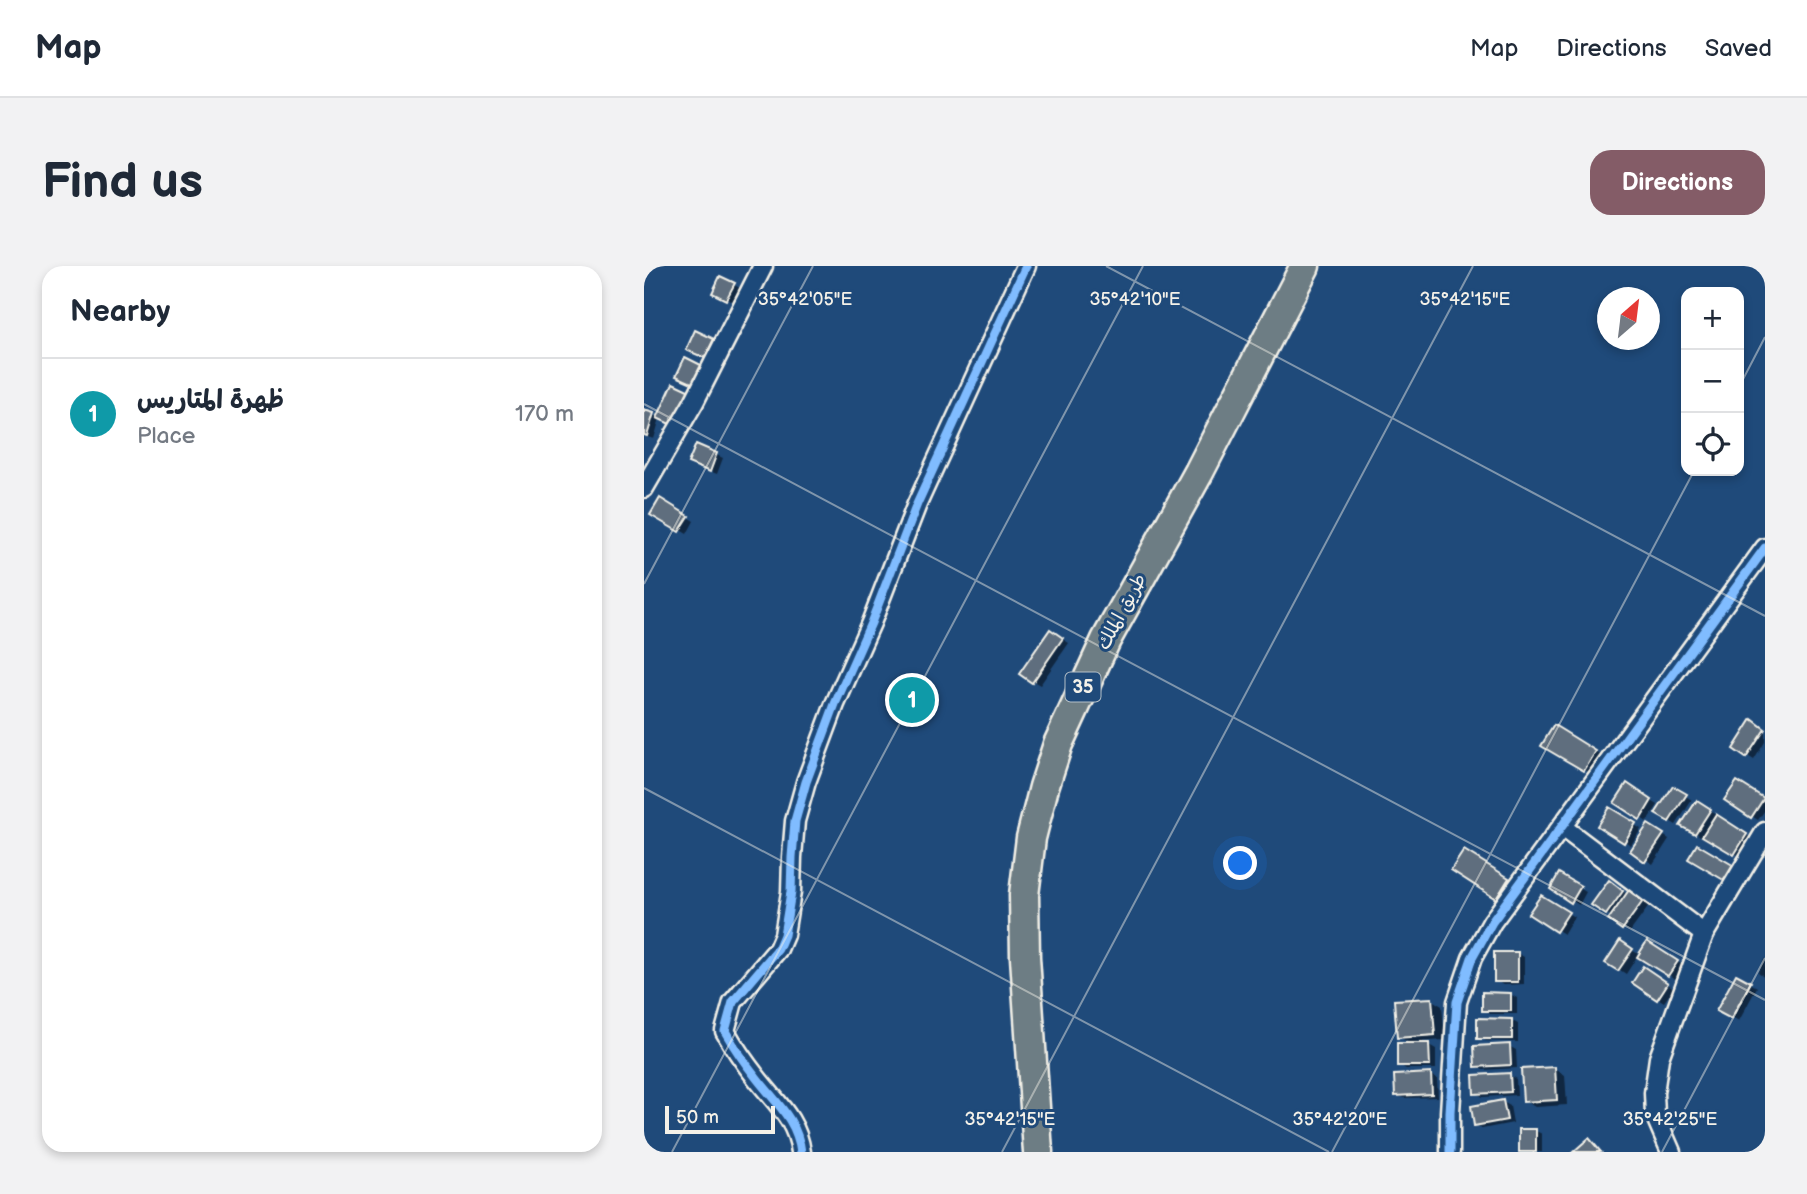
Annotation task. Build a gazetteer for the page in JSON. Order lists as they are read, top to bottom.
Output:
{
  "streets": {
    "main road": ["طريق الملك", "35"]
  },
  "scale_bar": "50 m",
  "north": "top right",
  "page": {
    "header": "Map",
    "nav": ["Map", "Directions", "Saved"],
    "buttons": "Directions",
    "title": "Find us",
    "heading": "Nearby",
    "map_buttons": ["+", "−"],
    "list": [
      {
        "mark": "1",
        "name": "ظهرة المتاريس",
        "note": "Place",
        "value": "170 m"
      }
    ],
    "pins": "1",
    "scale": "50 m"
  },
  "coordinates": [
    "35°42'05\"E",
    "35°42'10\"E",
    "35°42'15\"E",
    "35°42'20\"E",
    "35°42'25\"E"
  ]
}
